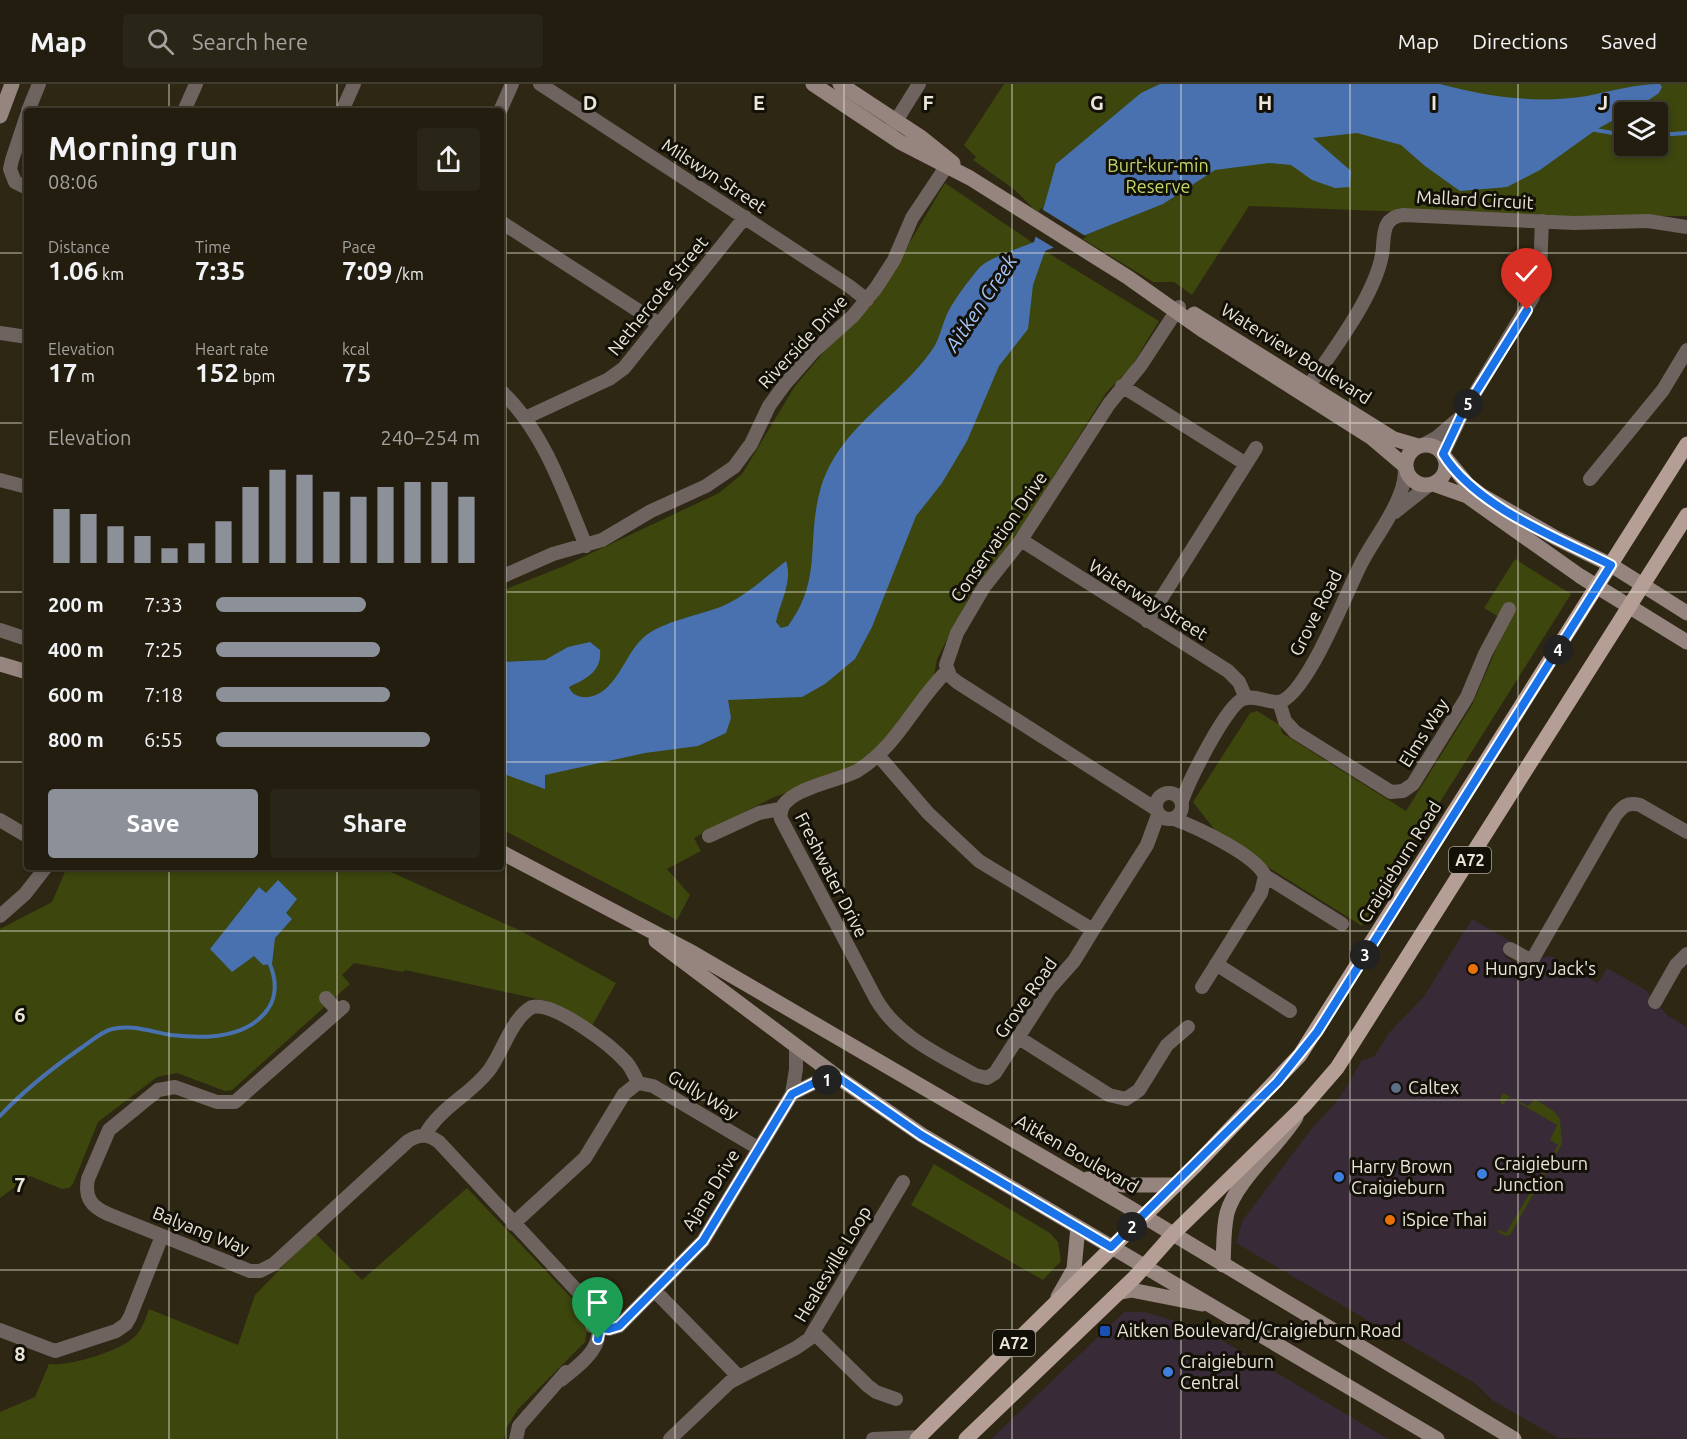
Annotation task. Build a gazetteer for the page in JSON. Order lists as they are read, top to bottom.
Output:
{
  "streets": {
    "main road": [
      "Waterview Boulevard",
      "A72",
      "Craigieburn Road",
      "Aitken Boulevard"
    ],
    "street": [
      "Milswyn Street",
      "Mallard Circuit",
      "Nethercote Street",
      "Riverside Drive",
      "Conservation Drive",
      "Waterway Street",
      "Grove Road",
      "Elms Way",
      "Freshwater Drive",
      "Gully Way",
      "Ajana Drive",
      "Balyang Way",
      "Healesville Loop"
    ]
  },
  "crossings": [
    ["Milswyn Street", "Nethercote Street"],
    ["Milswyn Street", "Riverside Drive"],
    ["Mallard Circuit", "Waterview Boulevard"],
    ["Riverside Drive", "Waterview Boulevard"],
    ["Waterview Boulevard", "Conservation Drive"],
    ["Waterview Boulevard", "Grove Road"],
    ["Conservation Drive", "Waterway Street"],
    ["Conservation Drive", "Freshwater Drive"],
    ["Waterway Street", "Grove Road"],
    ["Grove Road", "Elms Way"],
    ["Grove Road", "Freshwater Drive"],
    ["A72", "Aitken Boulevard"],
    ["Craigieburn Road", "Aitken Boulevard"],
    ["Gully Way", "Ajana Drive"],
    ["Aitken Boulevard", "Ajana Drive"]
  ],
  "water": ["Aitken Creek"],
  "parks": ["Burt-kur-min Reserve"],
  "places": {
    "other": [
      "Hungry Jack's",
      "Caltex",
      "Craigieburn Junction",
      "Harry Brown Craigieburn",
      "iSpice Thai",
      "Craigieburn Central"
    ],
    "transit": ["Aitken Boulevard/Craigieburn Road"]
  },
  "page": {
    "header": "Map",
    "search": "Search here",
    "nav": ["Map", "Directions", "Saved"],
    "heading": ["Morning run", "08:06"],
    "stats": [
      ["Distance", "1.06 km"],
      ["Time", "7:35"],
      ["Pace", "7:09 /km"],
      ["Elevation", "17 m"],
      ["Heart rate", "152 bpm"],
      ["kcal", "75"]
    ],
    "pins": [
      "5",
      "4",
      "3",
      "1",
      "2"
    ],
    "chart": ["Elevation", "240–254 m"],
    "list": [
      {
        "name": "200 m",
        "note": "7:33"
      },
      {
        "name": "400 m",
        "note": "7:25"
      },
      {
        "name": "600 m",
        "note": "7:18"
      },
      {
        "name": "800 m",
        "note": "6:55"
      }
    ],
    "buttons": ["Save", "Share"]
  },
  "grid": {
    "columns": [
      "D",
      "E",
      "F",
      "G",
      "H",
      "I",
      "J"
    ],
    "rows": ["6", "7", "8"]
  }
}
